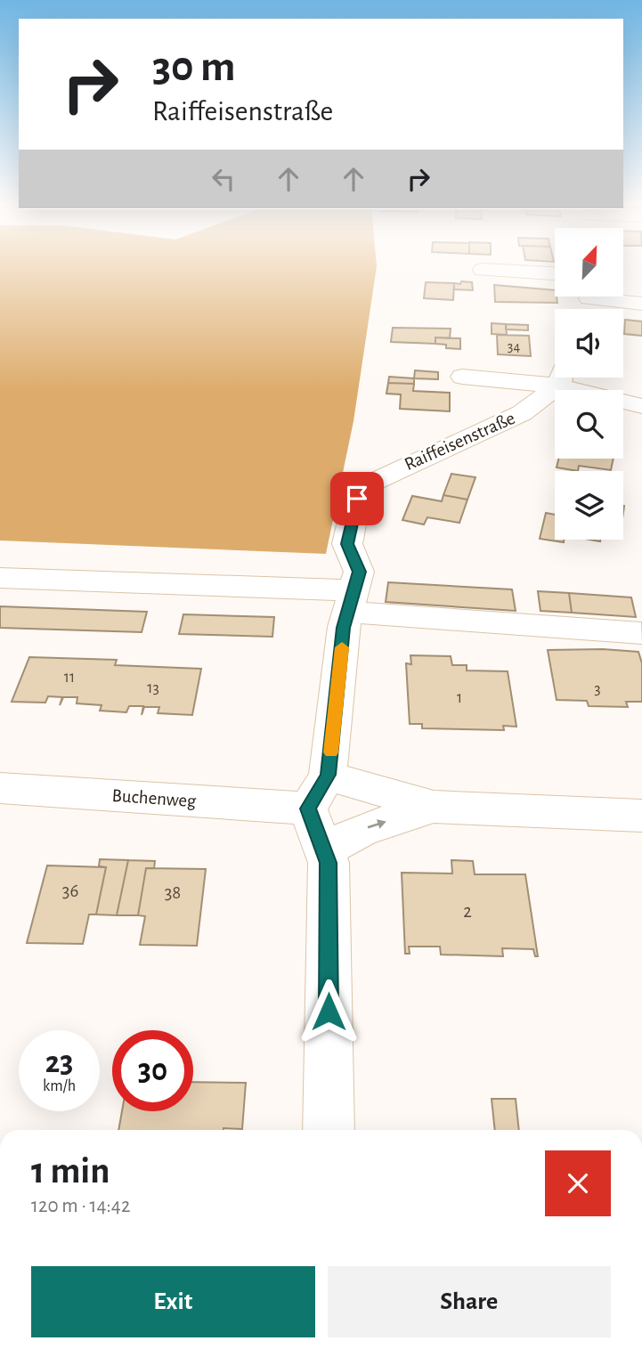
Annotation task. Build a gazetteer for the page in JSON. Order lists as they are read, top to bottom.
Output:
{
  "streets": {
    "street": ["Raiffeisenstraße", "Buchenweg"]
  },
  "crossings": [
    ["Raiffeisenstraße", "Buchenweg"]
  ],
  "house_numbers": [
    "34",
    "11",
    "13",
    "3",
    "1",
    "36",
    "38",
    "2"
  ],
  "north": "top right",
  "page": {
    "turn": ["30 m", "Raiffeisenstraße"],
    "speed": "23 km/h",
    "limit": "30",
    "heading": ["1 min", "120 m · 14:42"],
    "buttons": ["Exit", "Share"]
  }
}
